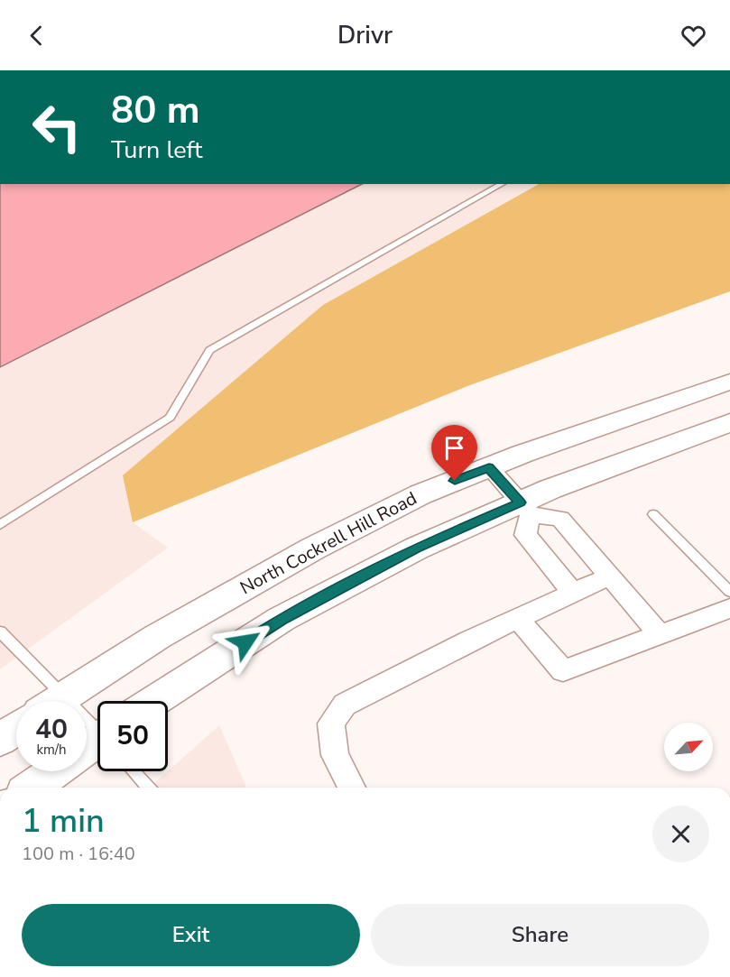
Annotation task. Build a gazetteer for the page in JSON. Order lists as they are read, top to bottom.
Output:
{
  "streets": {
    "main road": ["North Cockrell Hill Road"]
  },
  "north": "top right",
  "page": {
    "header": "Drivr",
    "turn": ["80 m", "Turn left"],
    "speed": "40 km/h",
    "limit": "50",
    "heading": ["1 min", "100 m · 16:40"],
    "buttons": ["Exit", "Share"]
  }
}
